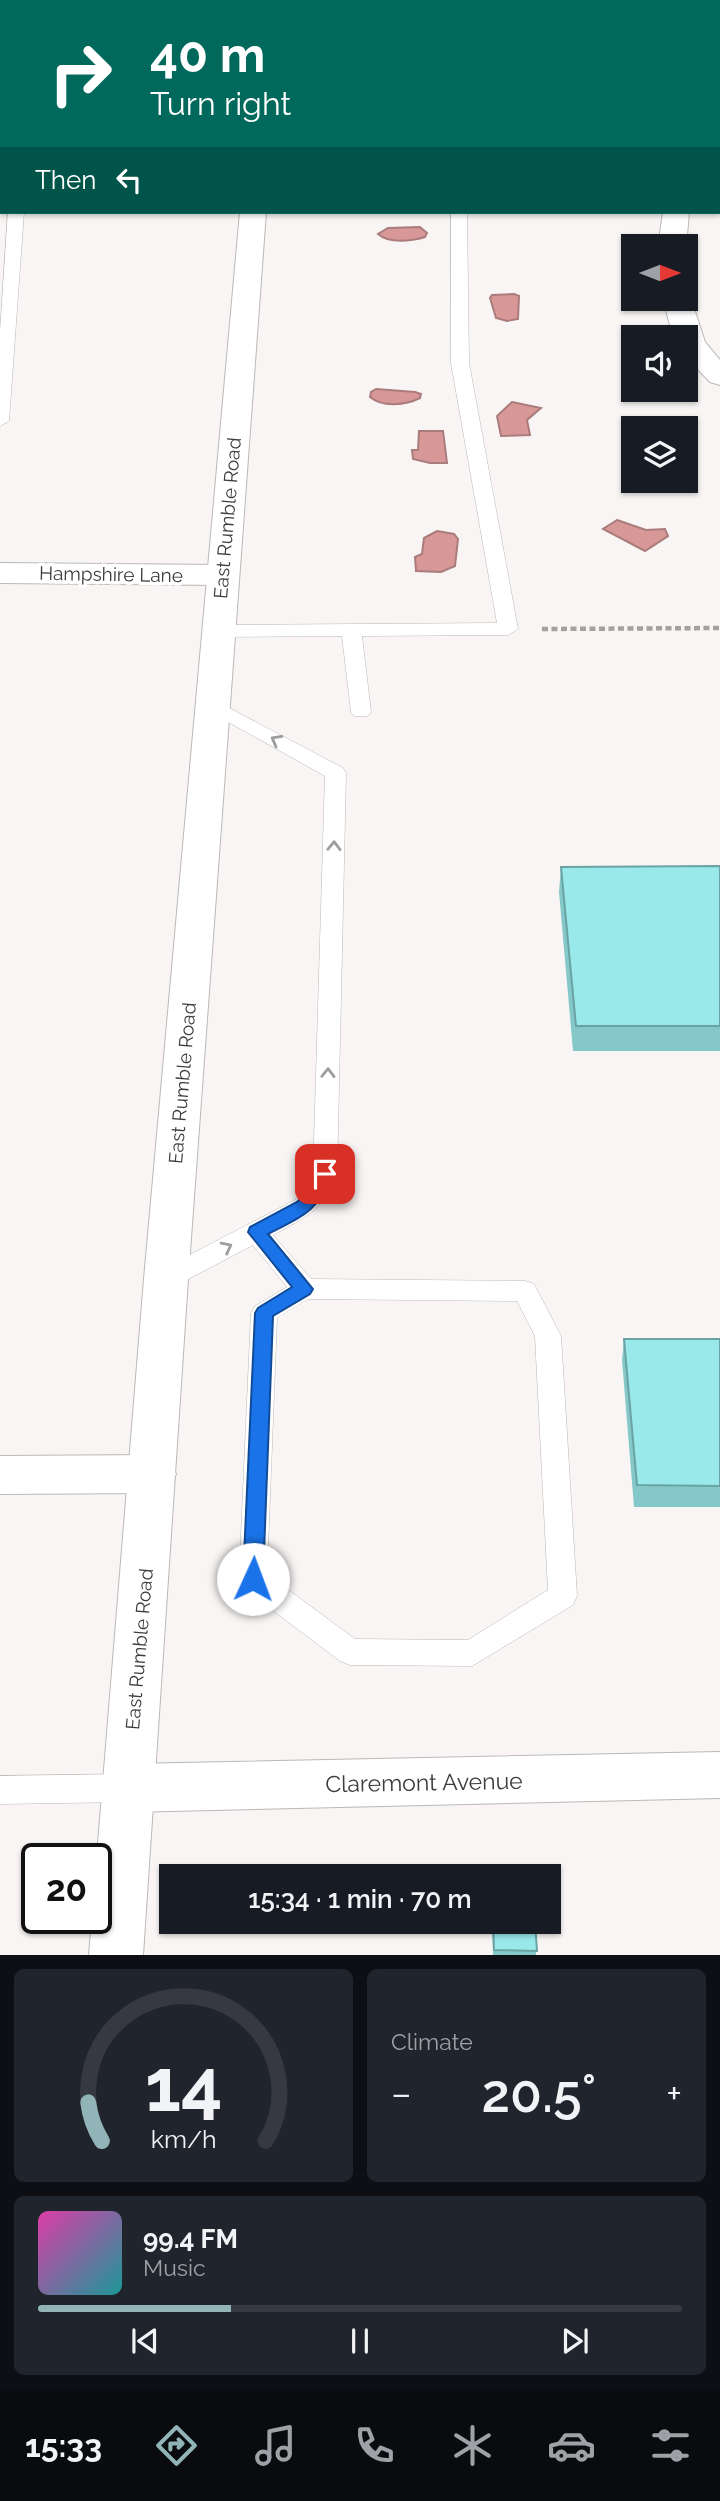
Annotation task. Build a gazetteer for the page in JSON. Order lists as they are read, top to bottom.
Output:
{
  "streets": {
    "street": ["East Rumble Road", "Hampshire Lane", "Claremont Avenue"]
  },
  "crossings": [
    ["East Rumble Road", "Hampshire Lane"],
    ["East Rumble Road", "Claremont Avenue"]
  ],
  "north": "right",
  "page": {
    "turn": ["40 m", "Turn right"],
    "then": "Then",
    "limit": "20",
    "trip": "15:34 · 1 min · 70 m",
    "tile": "Climate",
    "heat": ["−", "20.5°", "+"],
    "song": ["99.4 FM", "Music"],
    "tabs": "15:33",
    "gauge": ["14", "km/h"]
  }
}
